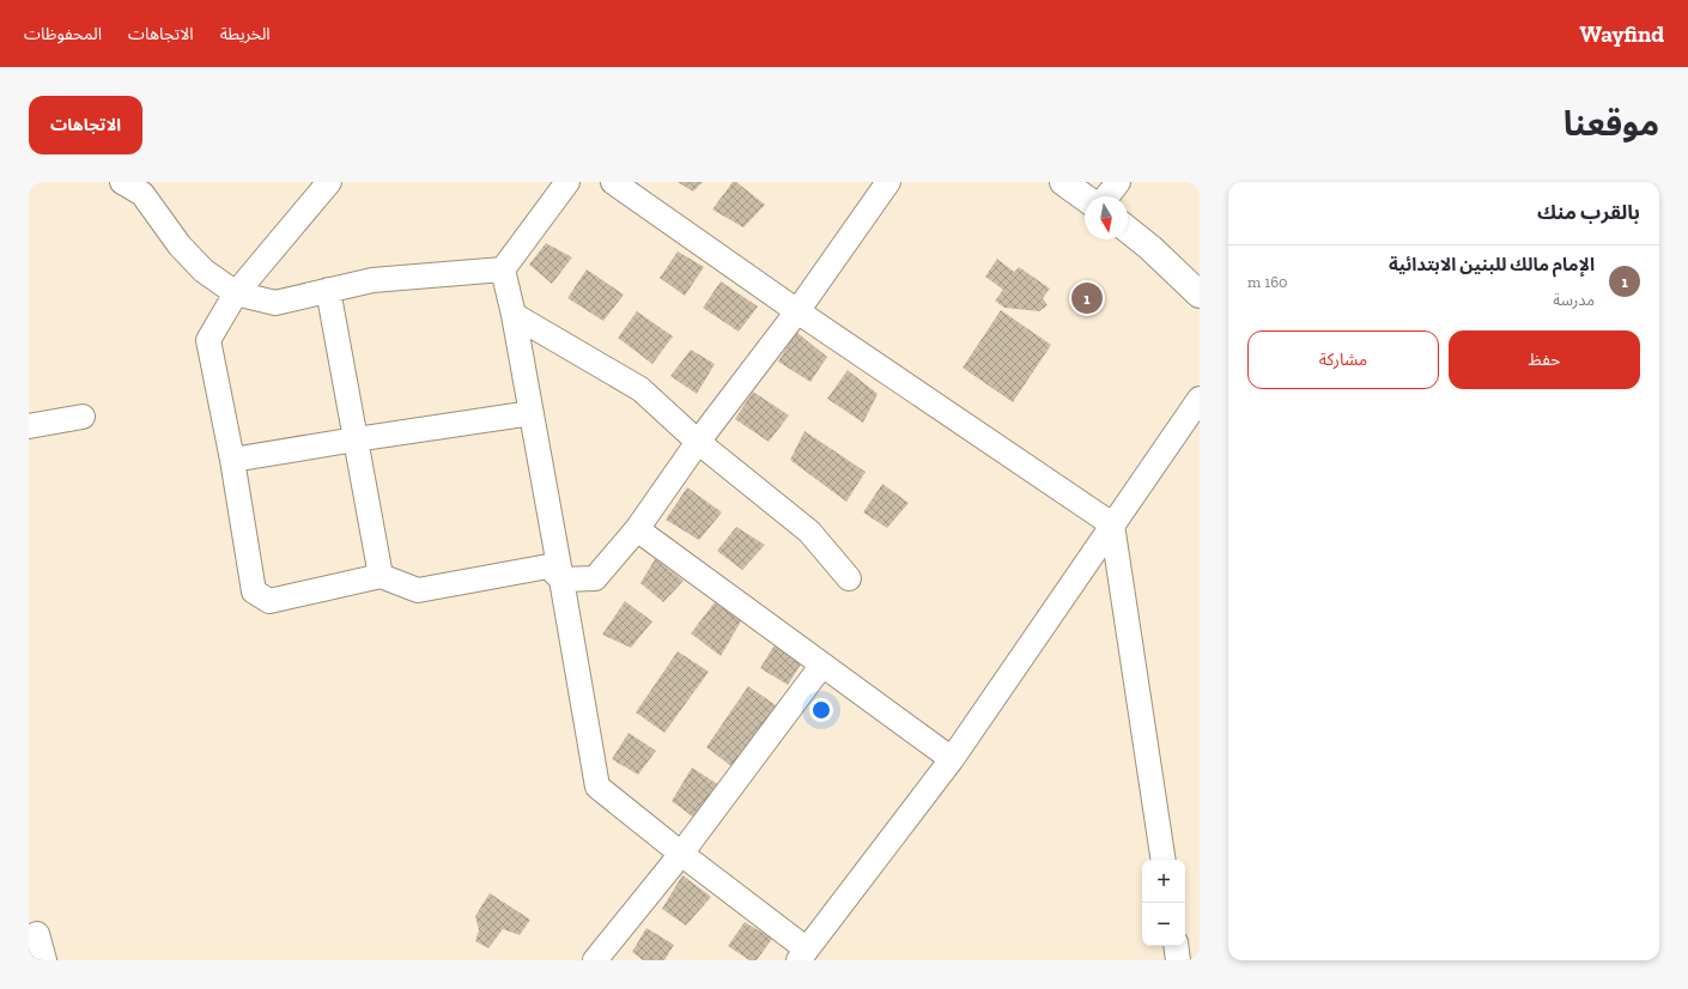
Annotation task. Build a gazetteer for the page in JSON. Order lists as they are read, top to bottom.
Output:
{
  "north": "bottom",
  "page": {
    "header": "Wayfind",
    "nav": ["الخريطة", "الاتجاهات", "المحفوظات"],
    "title": "موقعنا",
    "buttons": [
      "الاتجاهات",
      ["حفظ", "مشاركة"]
    ],
    "heading": "بالقرب منك",
    "list": [
      {
        "mark": "1",
        "name": "الإمام مالك للبنين الابتدائية",
        "note": "مدرسة",
        "value": "160 m"
      }
    ],
    "pins": "1",
    "map_buttons": ["+", "−"]
  }
}
